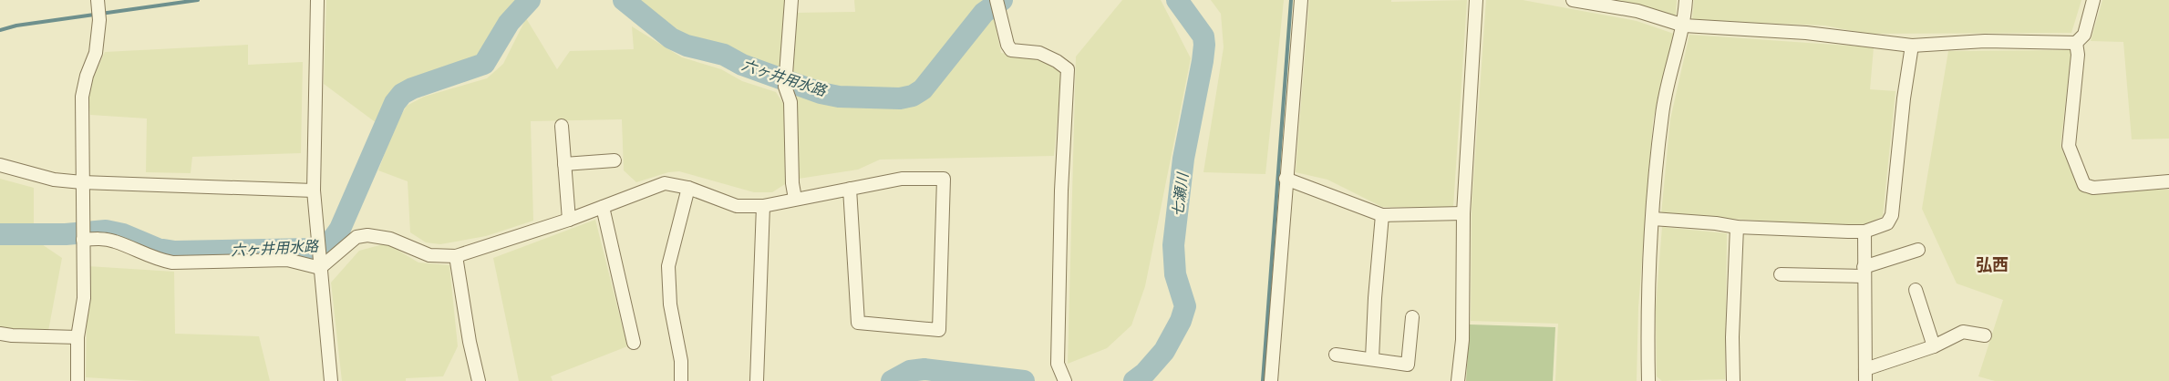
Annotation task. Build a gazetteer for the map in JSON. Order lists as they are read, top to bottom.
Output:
{
  "districts": ["弘西"],
  "water": ["六ヶ井用水路", "七瀬川"]
}
